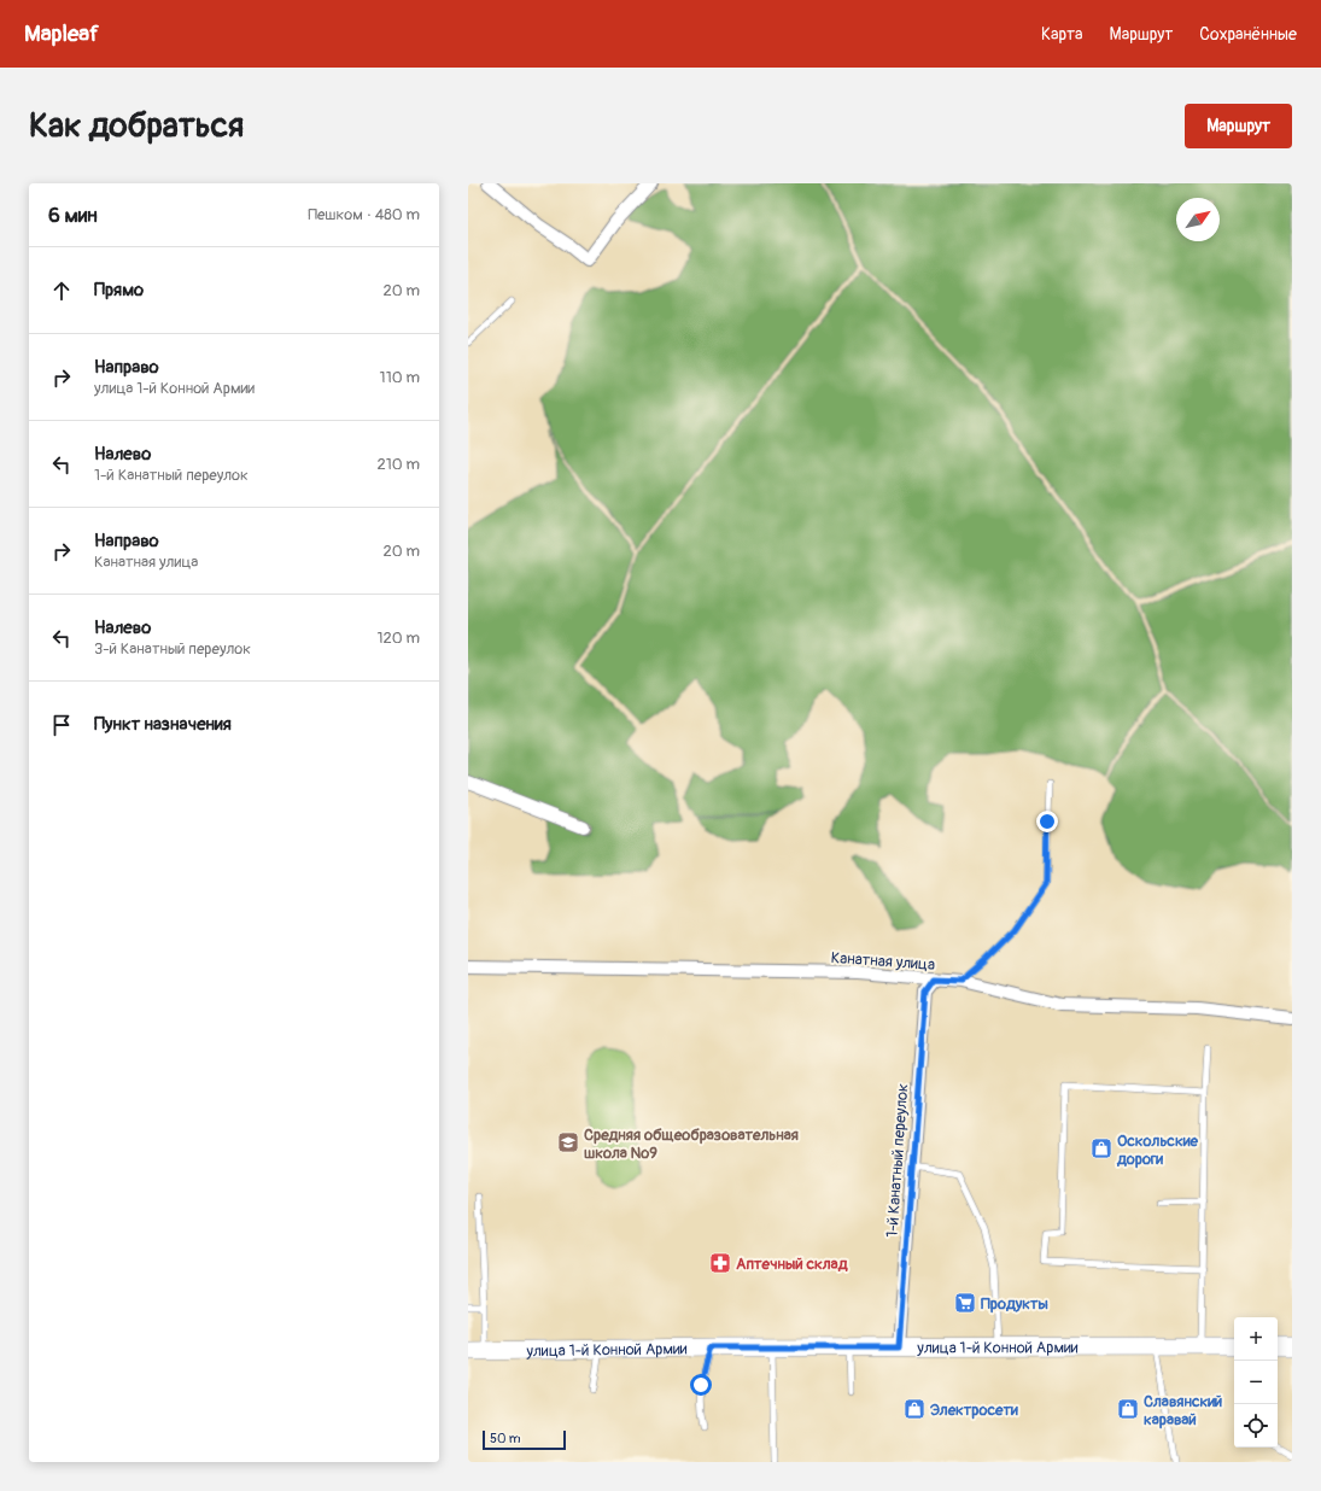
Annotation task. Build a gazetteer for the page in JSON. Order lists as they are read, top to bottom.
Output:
{
  "streets": {
    "main road": ["улица 1-й Конной Армии"],
    "street": ["Канатная улица", "1-й Канатный переулок"]
  },
  "crossings": [
    ["Канатная улица", "1-й Канатный переулок"],
    ["1-й Канатный переулок", "улица 1-й Конной Армии"]
  ],
  "places": {
    "school or university": ["Средняя общеобразовательная школа №9"],
    "shop": ["Оскольские дороги", "Электросети", "Славянский каравай"],
    "pharmacy": ["Аптечный склад"],
    "supermarket": ["Продукты"]
  },
  "scale_bar": "50 m",
  "north": "top right",
  "page": {
    "header": "Mapleaf",
    "nav": ["Карта", "Маршрут", "Сохранённые"],
    "buttons": "Маршрут",
    "title": "Как добраться",
    "heading": ["6 мин", "Пешком · 480 m"],
    "list": [
      ["Прямо", "20 m"],
      ["Направо", "улица 1-й Конной Армии", "110 m"],
      ["Налево", "1-й Канатный переулок", "210 m"],
      ["Направо", "Канатная улица", "20 m"],
      ["Налево", "3-й Канатный переулок", "120 m"],
      "Пункт назначения"
    ],
    "map_buttons": ["+", "−"],
    "scale": "50 m"
  }
}
